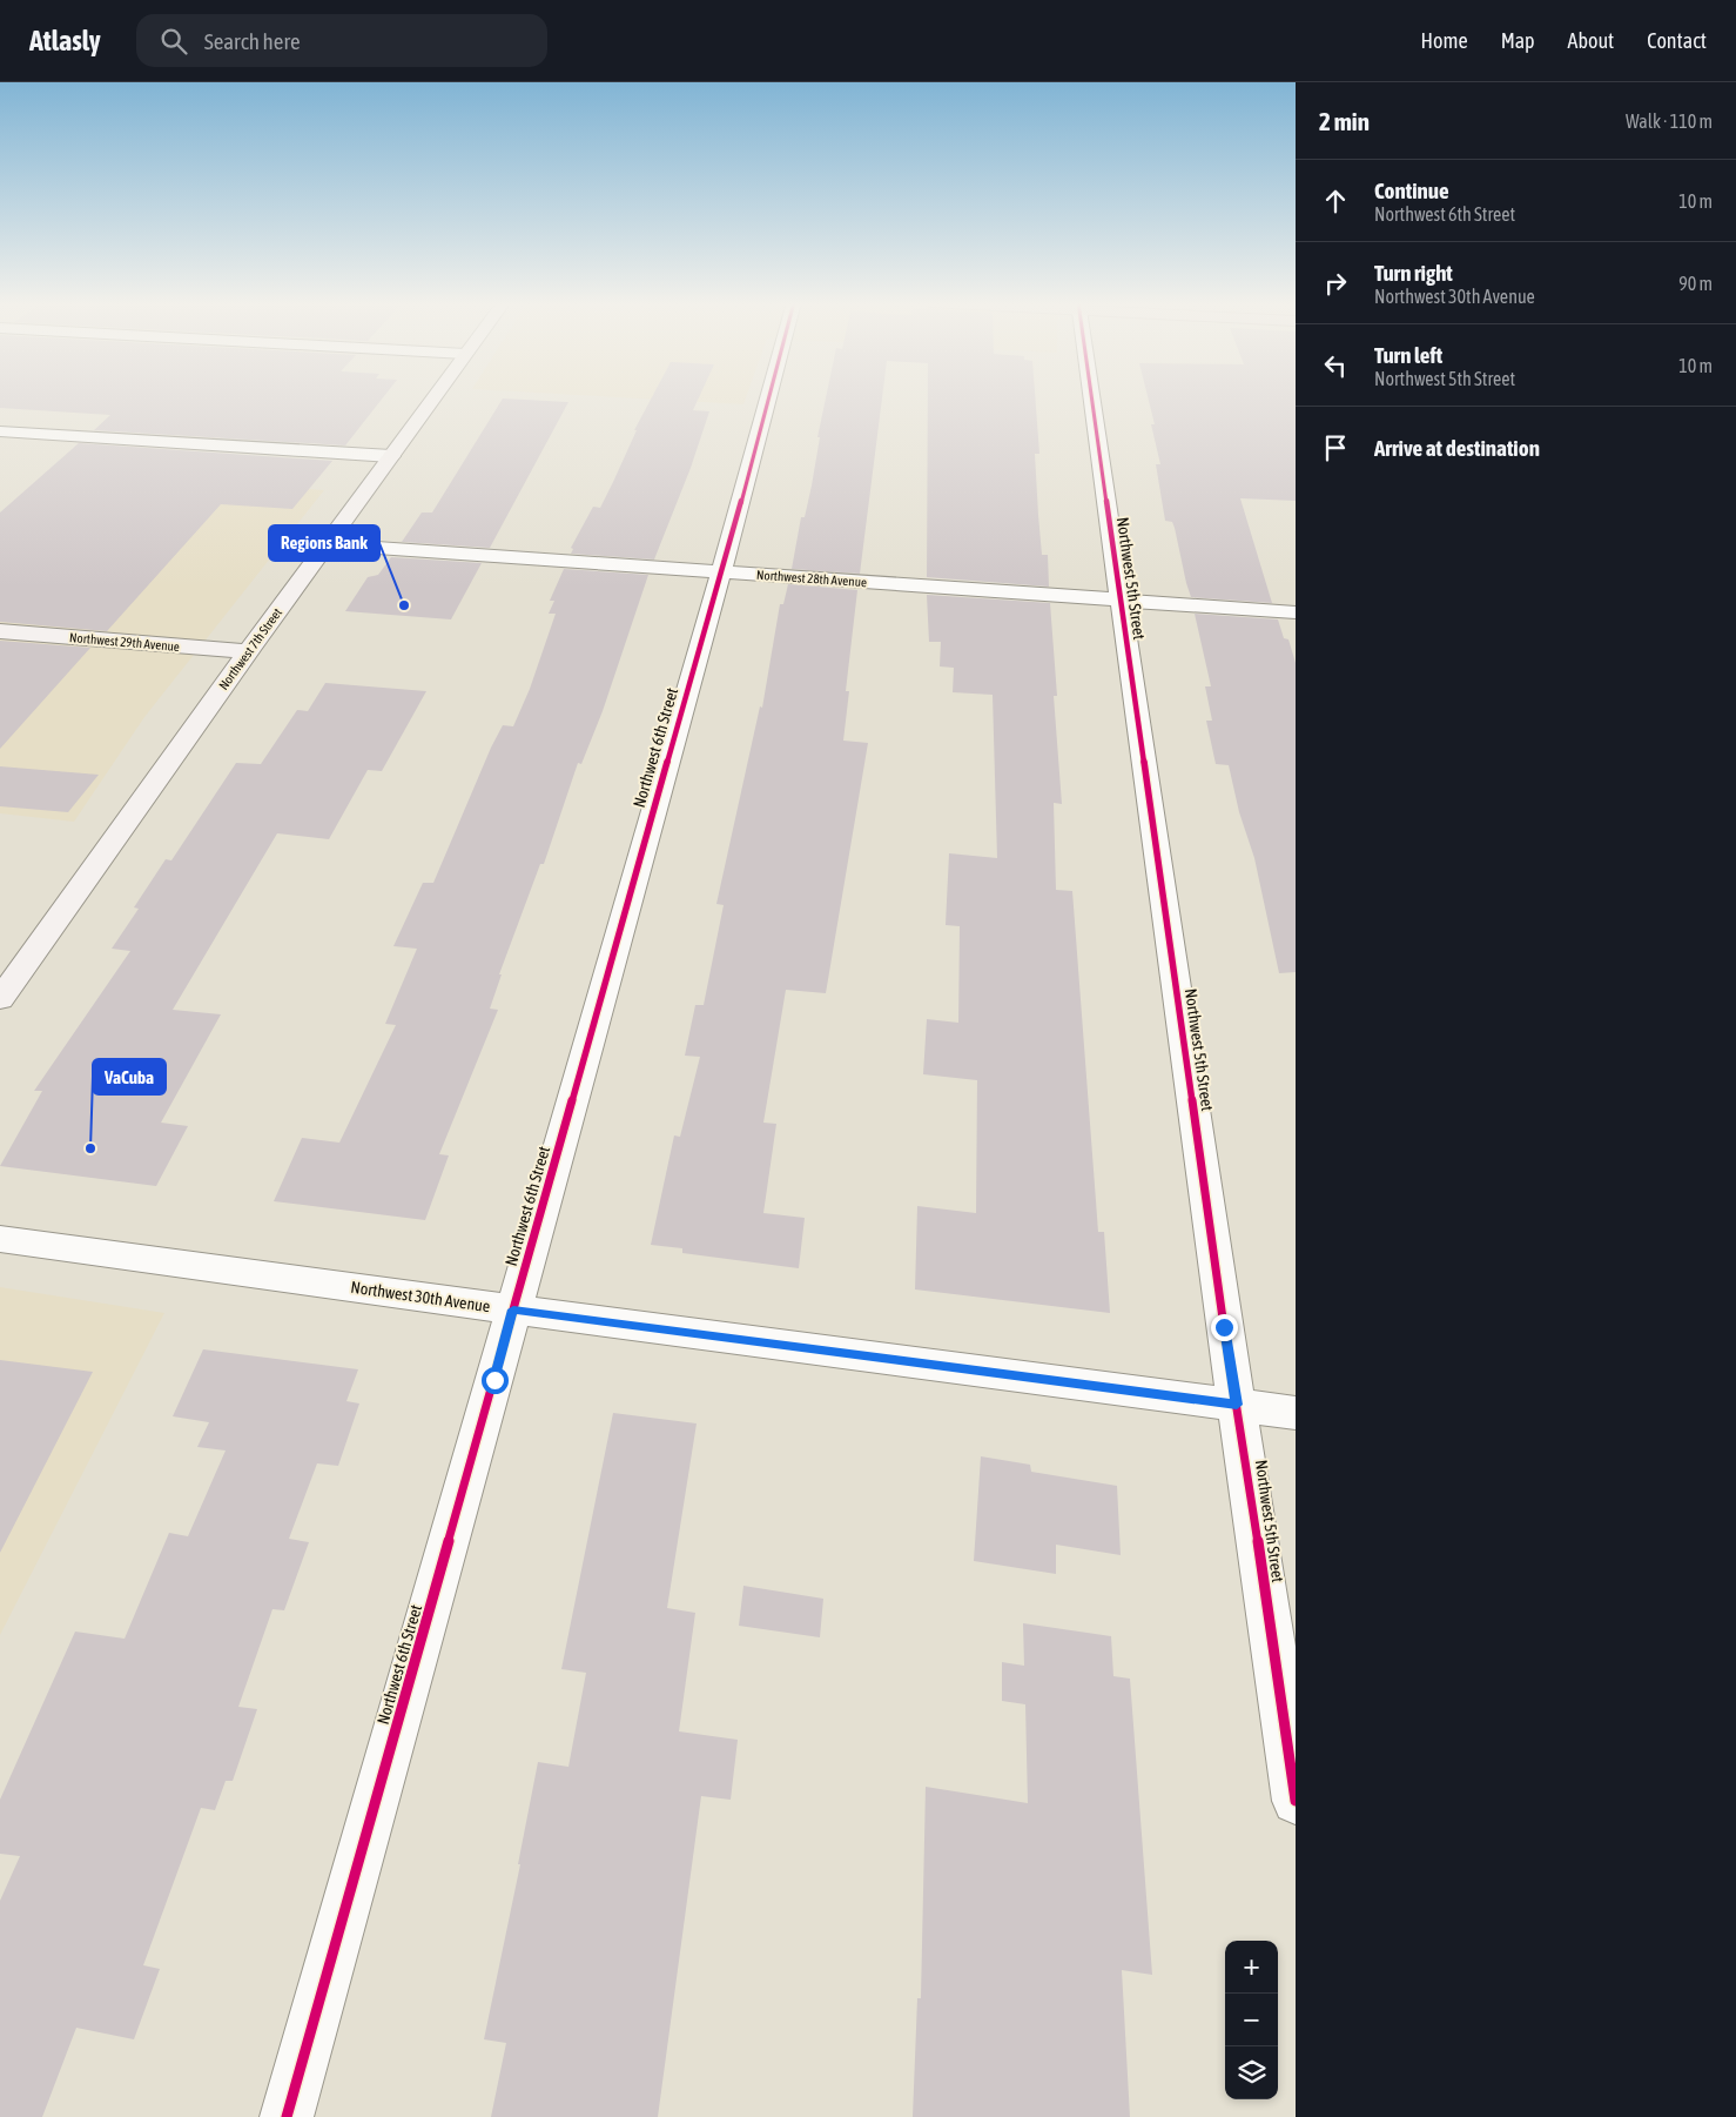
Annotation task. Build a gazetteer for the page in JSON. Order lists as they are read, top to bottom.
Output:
{
  "streets": {
    "main road": ["Northwest 29th Avenue", "Northwest 7th Street"],
    "street": [
      "Northwest 28th Avenue",
      "Northwest 5th Street",
      "Northwest 6th Street",
      "Northwest 30th Avenue"
    ]
  },
  "crossings": [
    ["Northwest 28th Avenue", "Northwest 5th Street"],
    ["Northwest 28th Avenue", "Northwest 7th Street"],
    ["Northwest 28th Avenue", "Northwest 6th Street"],
    ["Northwest 5th Street", "Northwest 30th Avenue"],
    ["Northwest 29th Avenue", "Northwest 7th Street"],
    ["Northwest 6th Street", "Northwest 30th Avenue"]
  ],
  "places": ["Regions Bank", "VaCuba"],
  "page": {
    "header": "Atlasly",
    "search": "Search here",
    "nav": [
      "Home",
      "Map",
      "About",
      "Contact"
    ],
    "heading": ["2 min", "Walk · 110 m"],
    "list": [
      ["Continue", "Northwest 6th Street", "10 m"],
      ["Turn right", "Northwest 30th Avenue", "90 m"],
      ["Turn left", "Northwest 5th Street", "10 m"],
      "Arrive at destination"
    ],
    "map_buttons": ["+", "−"]
  }
}
